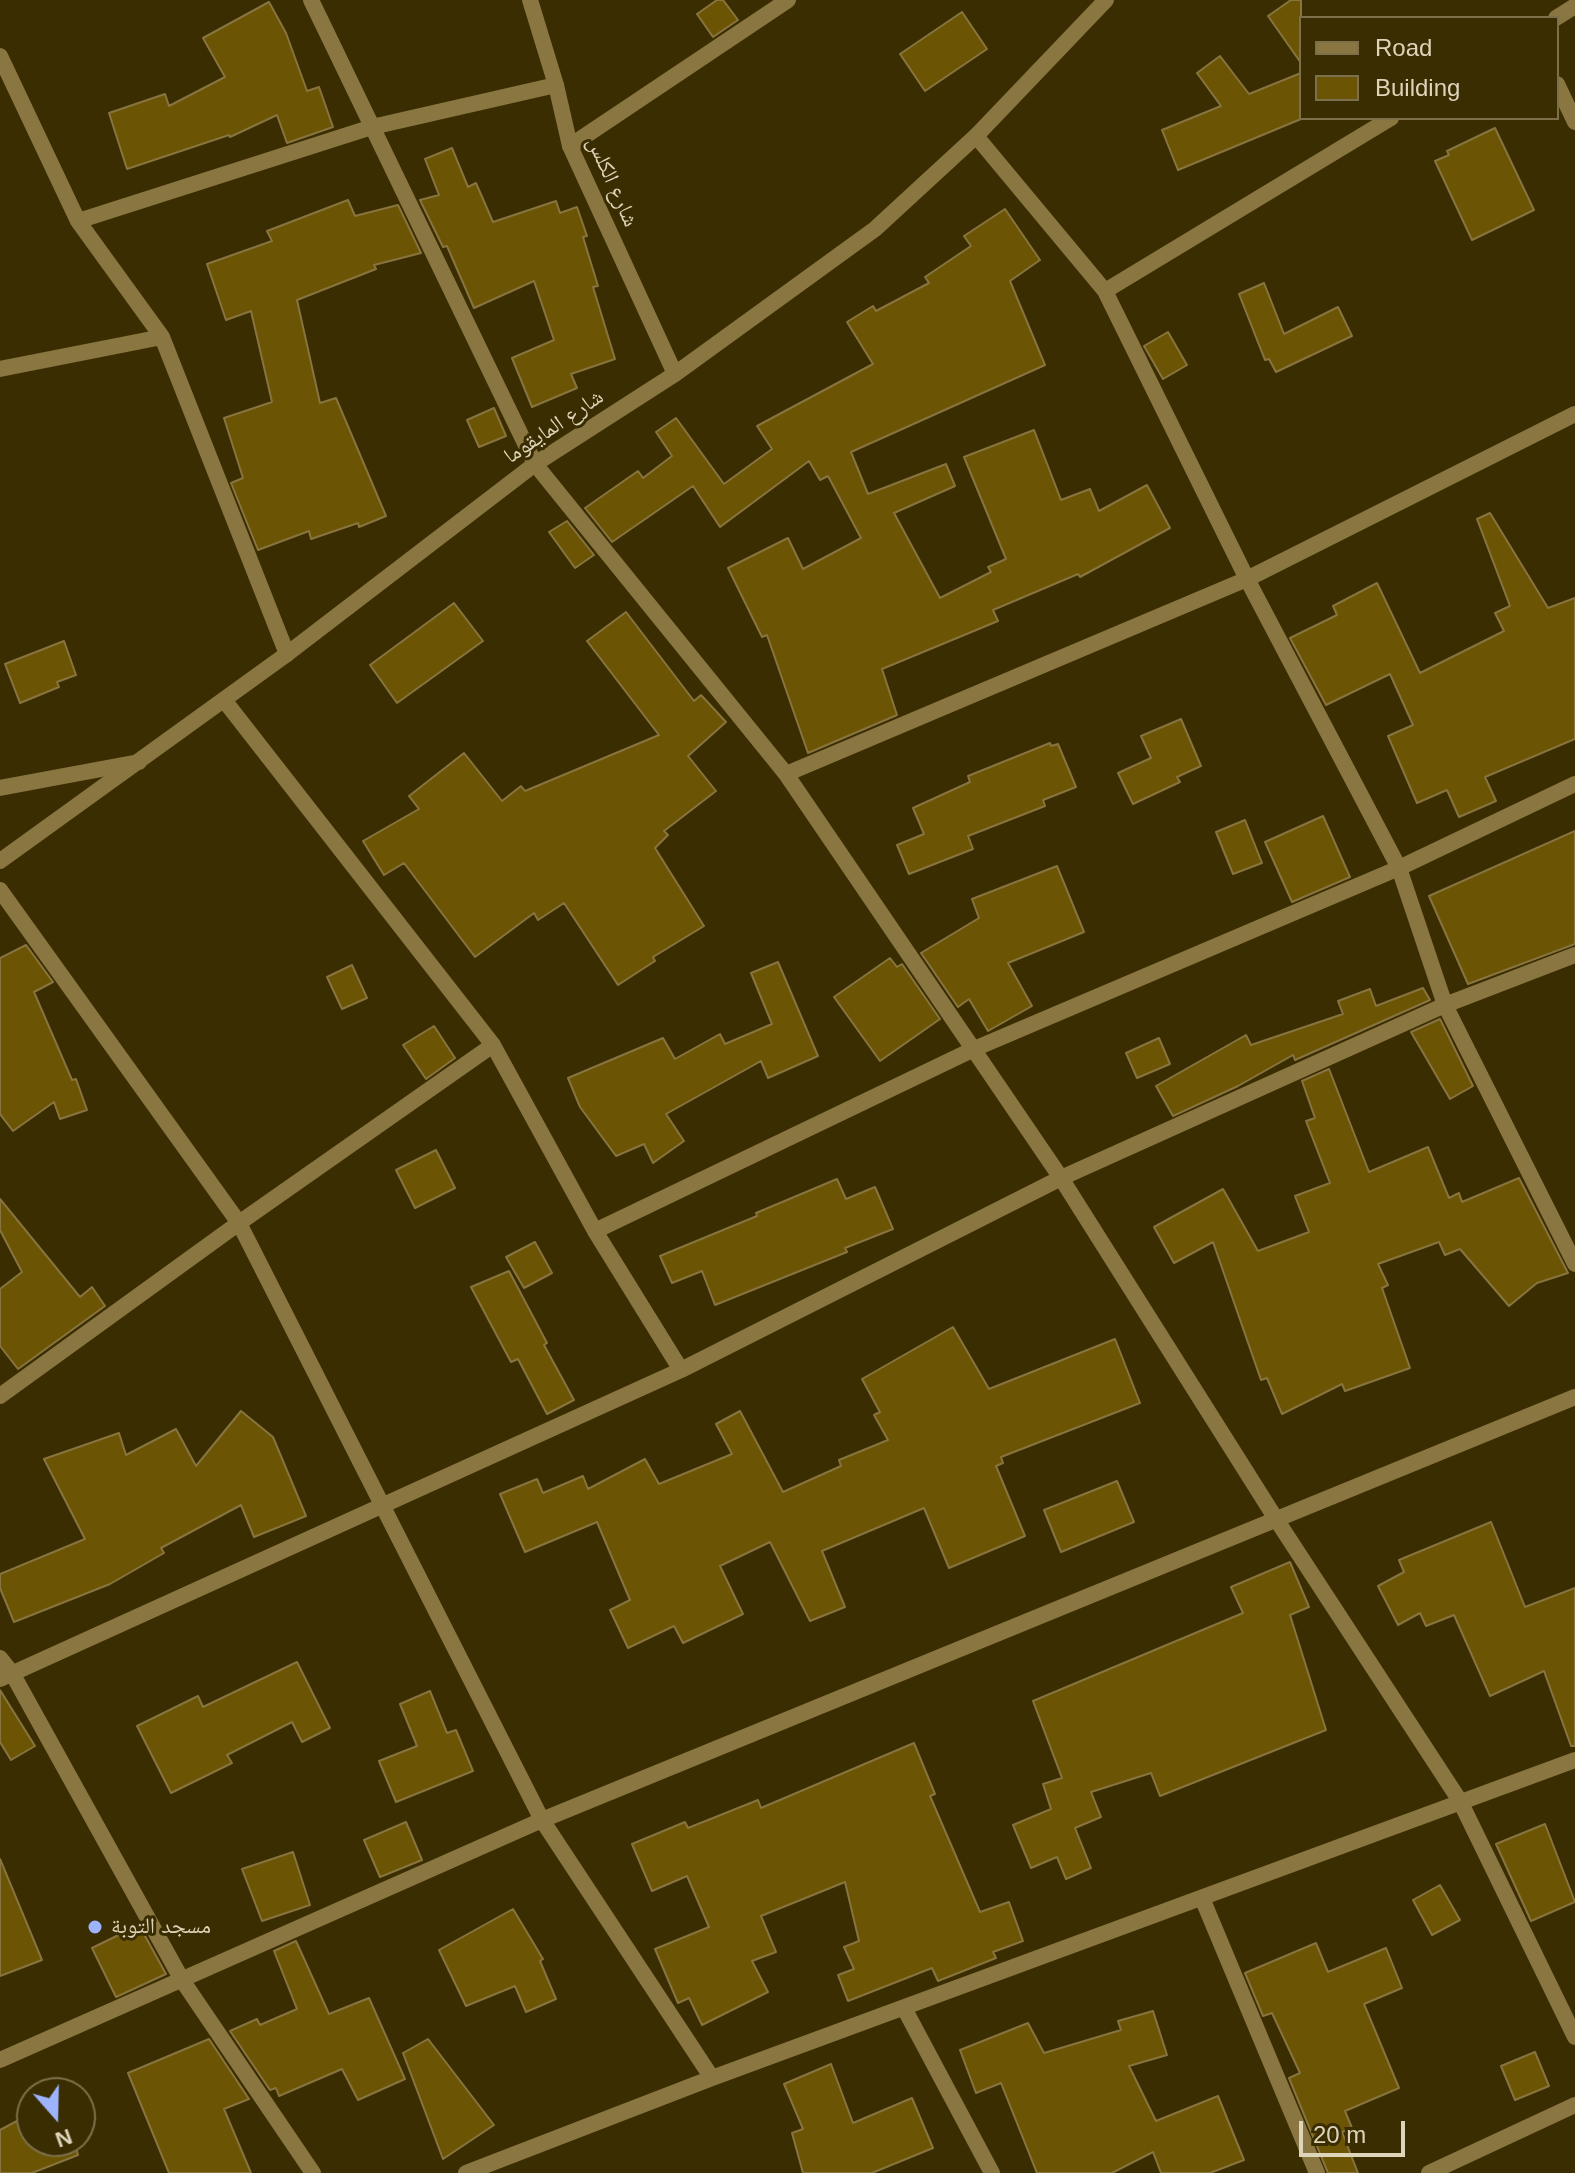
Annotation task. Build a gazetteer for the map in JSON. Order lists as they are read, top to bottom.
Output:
{
  "streets": {
    "street": ["شارع الكلس", "شارع المايقوما"]
  },
  "crossings": [
    ["شارع الكلس", "شارع المايقوما"]
  ],
  "places": ["مسجد التوبة"],
  "legend": ["Road", "Building"],
  "scale_bar": "20 m",
  "north": "bottom"
}
